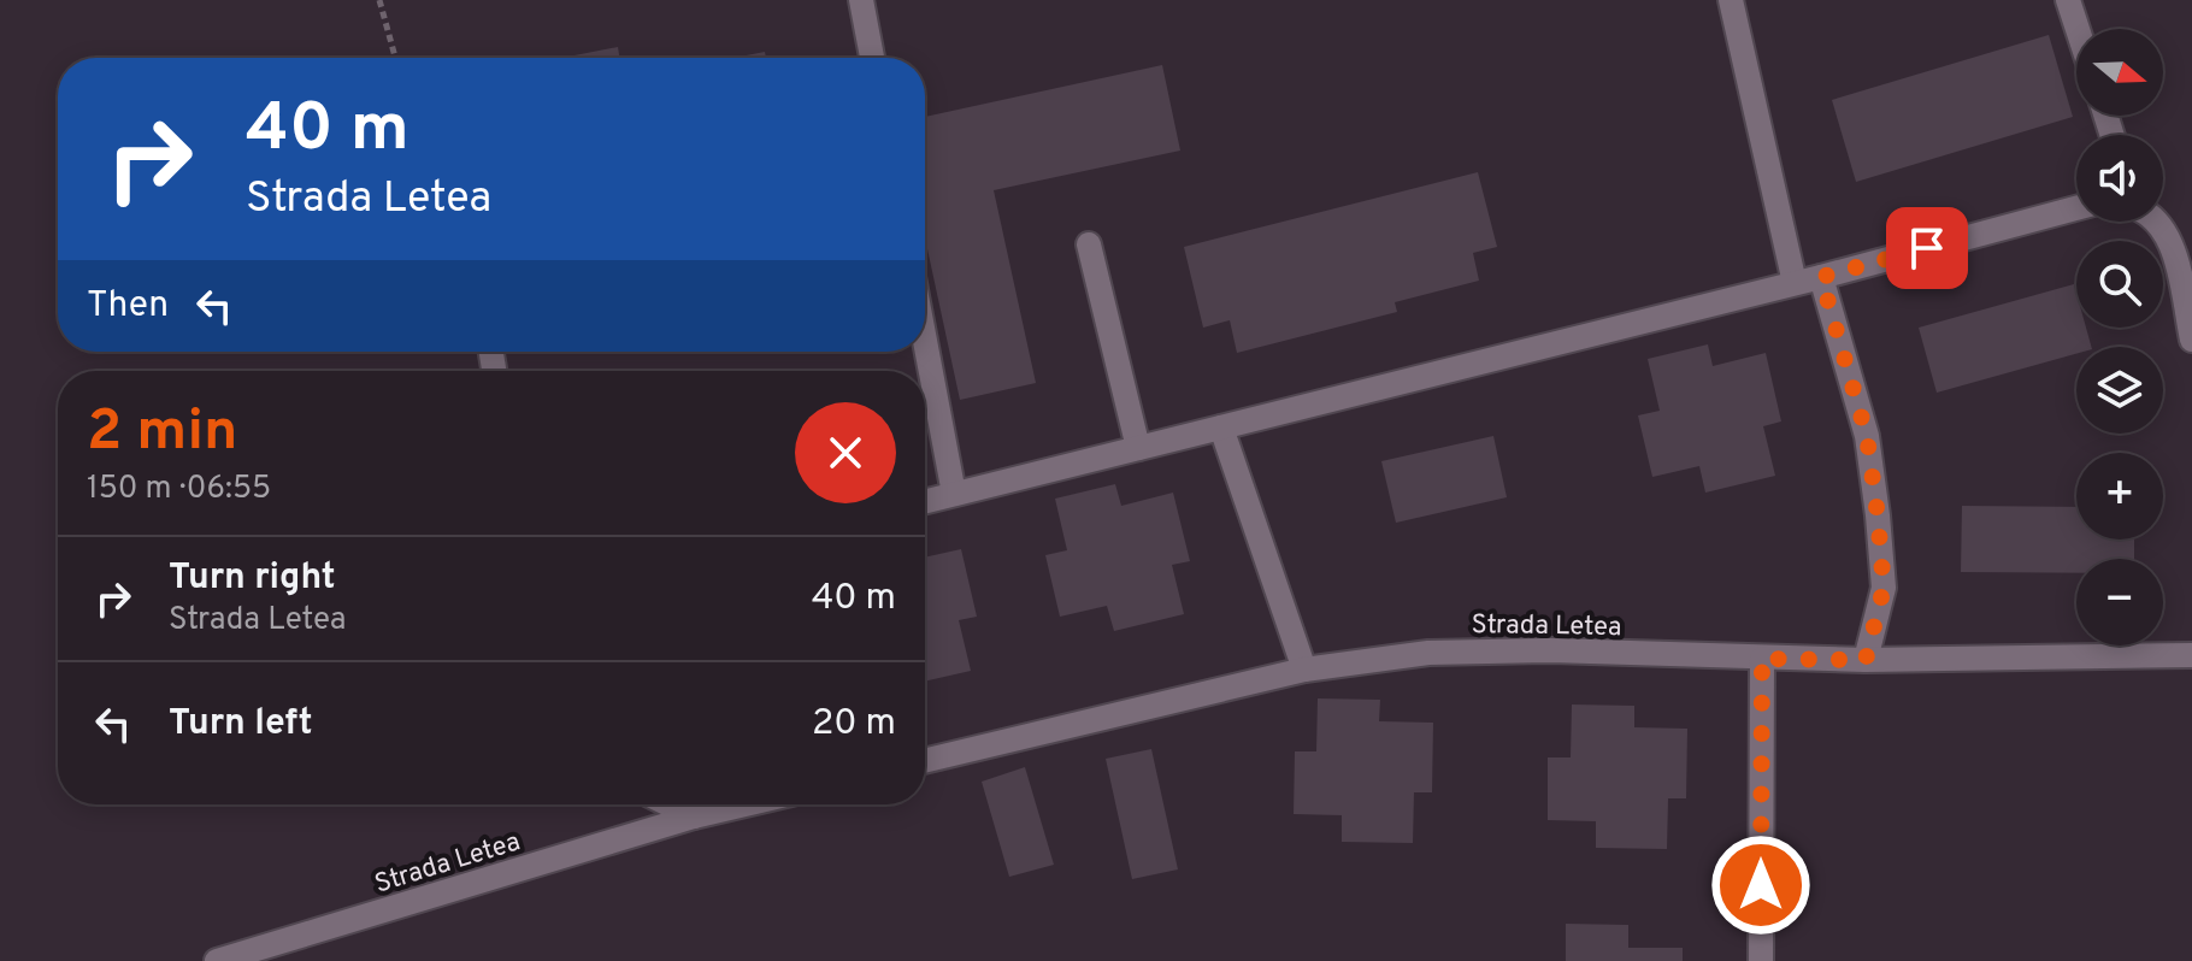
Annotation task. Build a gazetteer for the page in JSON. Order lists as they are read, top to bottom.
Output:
{
  "streets": {
    "street": ["Strada Letea"]
  },
  "north": "right",
  "page": {
    "map_buttons": ["+", "−"],
    "turn": ["40 m", "Strada Letea"],
    "then": "Then",
    "heading": ["2 min", "150 m · 06:55"],
    "list": [
      {
        "name": "Turn right",
        "note": "Strada Letea",
        "value": "40 m"
      },
      {
        "name": "Turn left",
        "value": "20 m"
      }
    ]
  }
}
